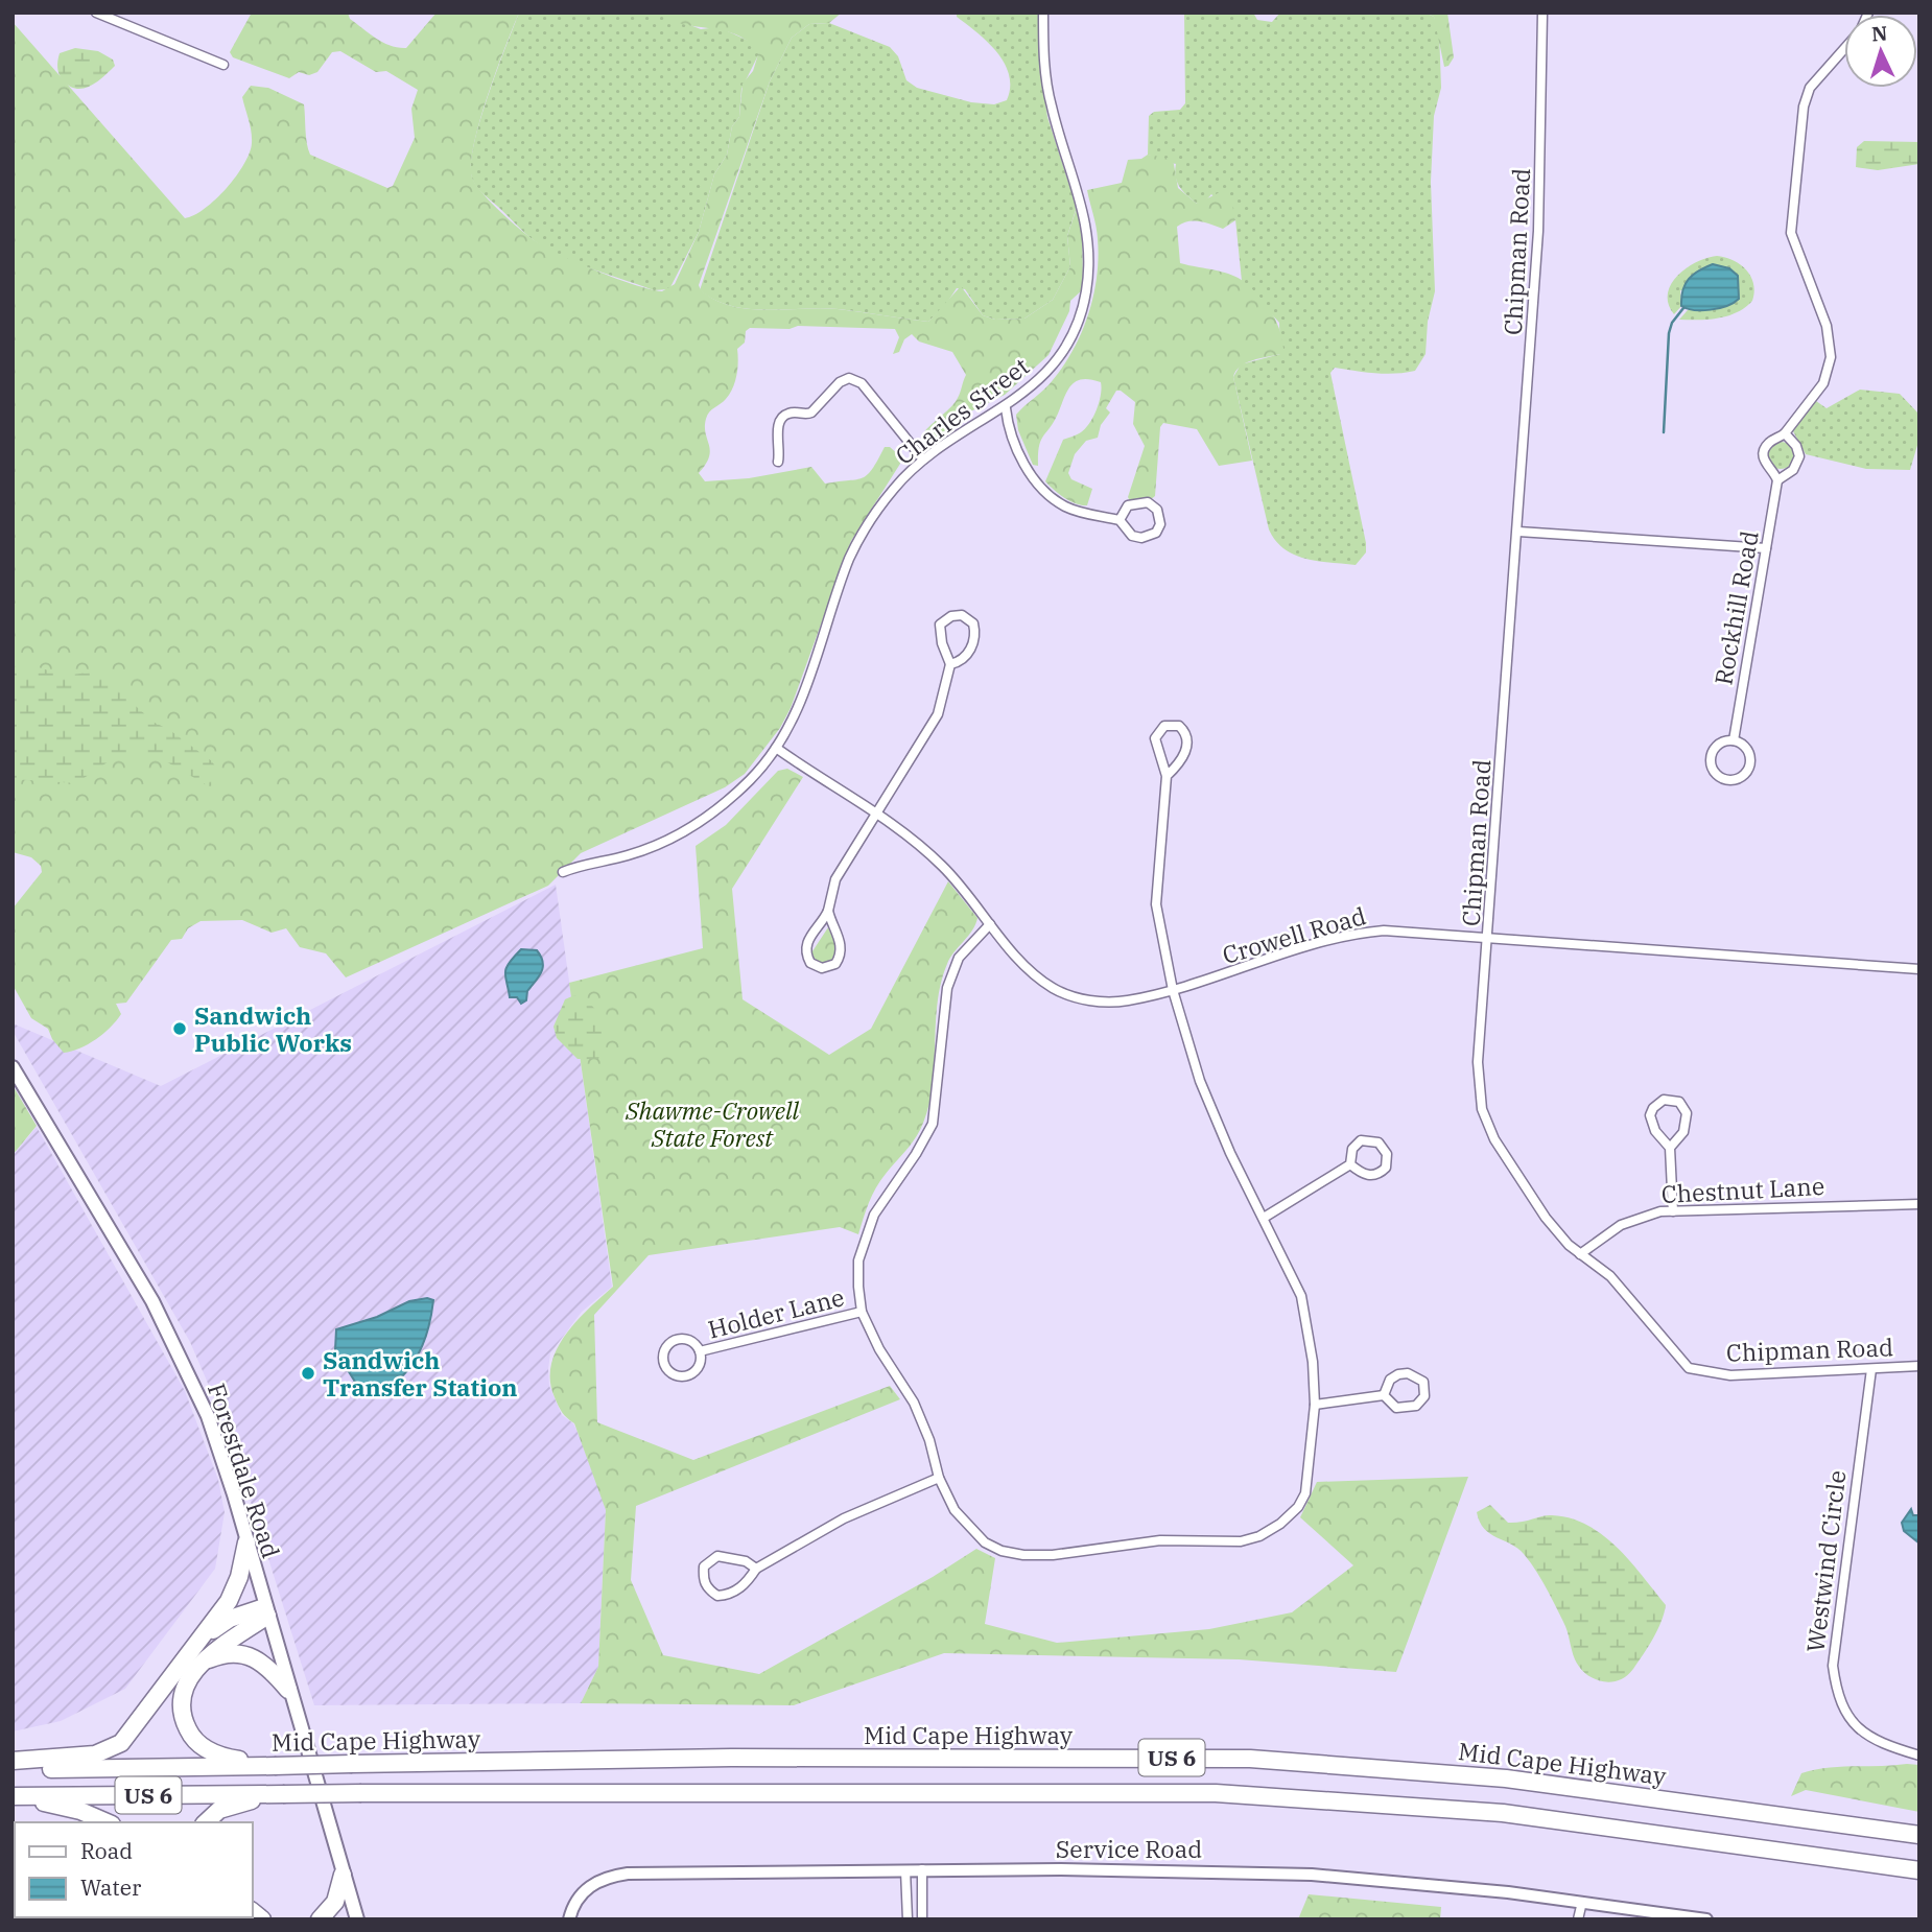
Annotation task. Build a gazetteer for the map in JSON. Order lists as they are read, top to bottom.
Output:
{
  "streets": {
    "highway": ["Mid Cape Highway", "US 6"],
    "main road": ["Forestdale Road"],
    "street": [
      "Chipman Road",
      "Charles Street",
      "Rockhill Road",
      "Crowell Road",
      "Chestnut Lane",
      "Holder Lane",
      "Westwind Circle",
      "Service Road"
    ]
  },
  "crossings": [
    ["Chipman Road", "Crowell Road"],
    ["Chipman Road", "Chestnut Lane"],
    ["Chipman Road", "Westwind Circle"],
    ["Charles Street", "Crowell Road"]
  ],
  "parks": ["Shawme-Crowell State Forest"],
  "places": ["Sandwich Public Works", "Sandwich Transfer Station"],
  "legend": ["Road", "Water"],
  "north": "top"
}
